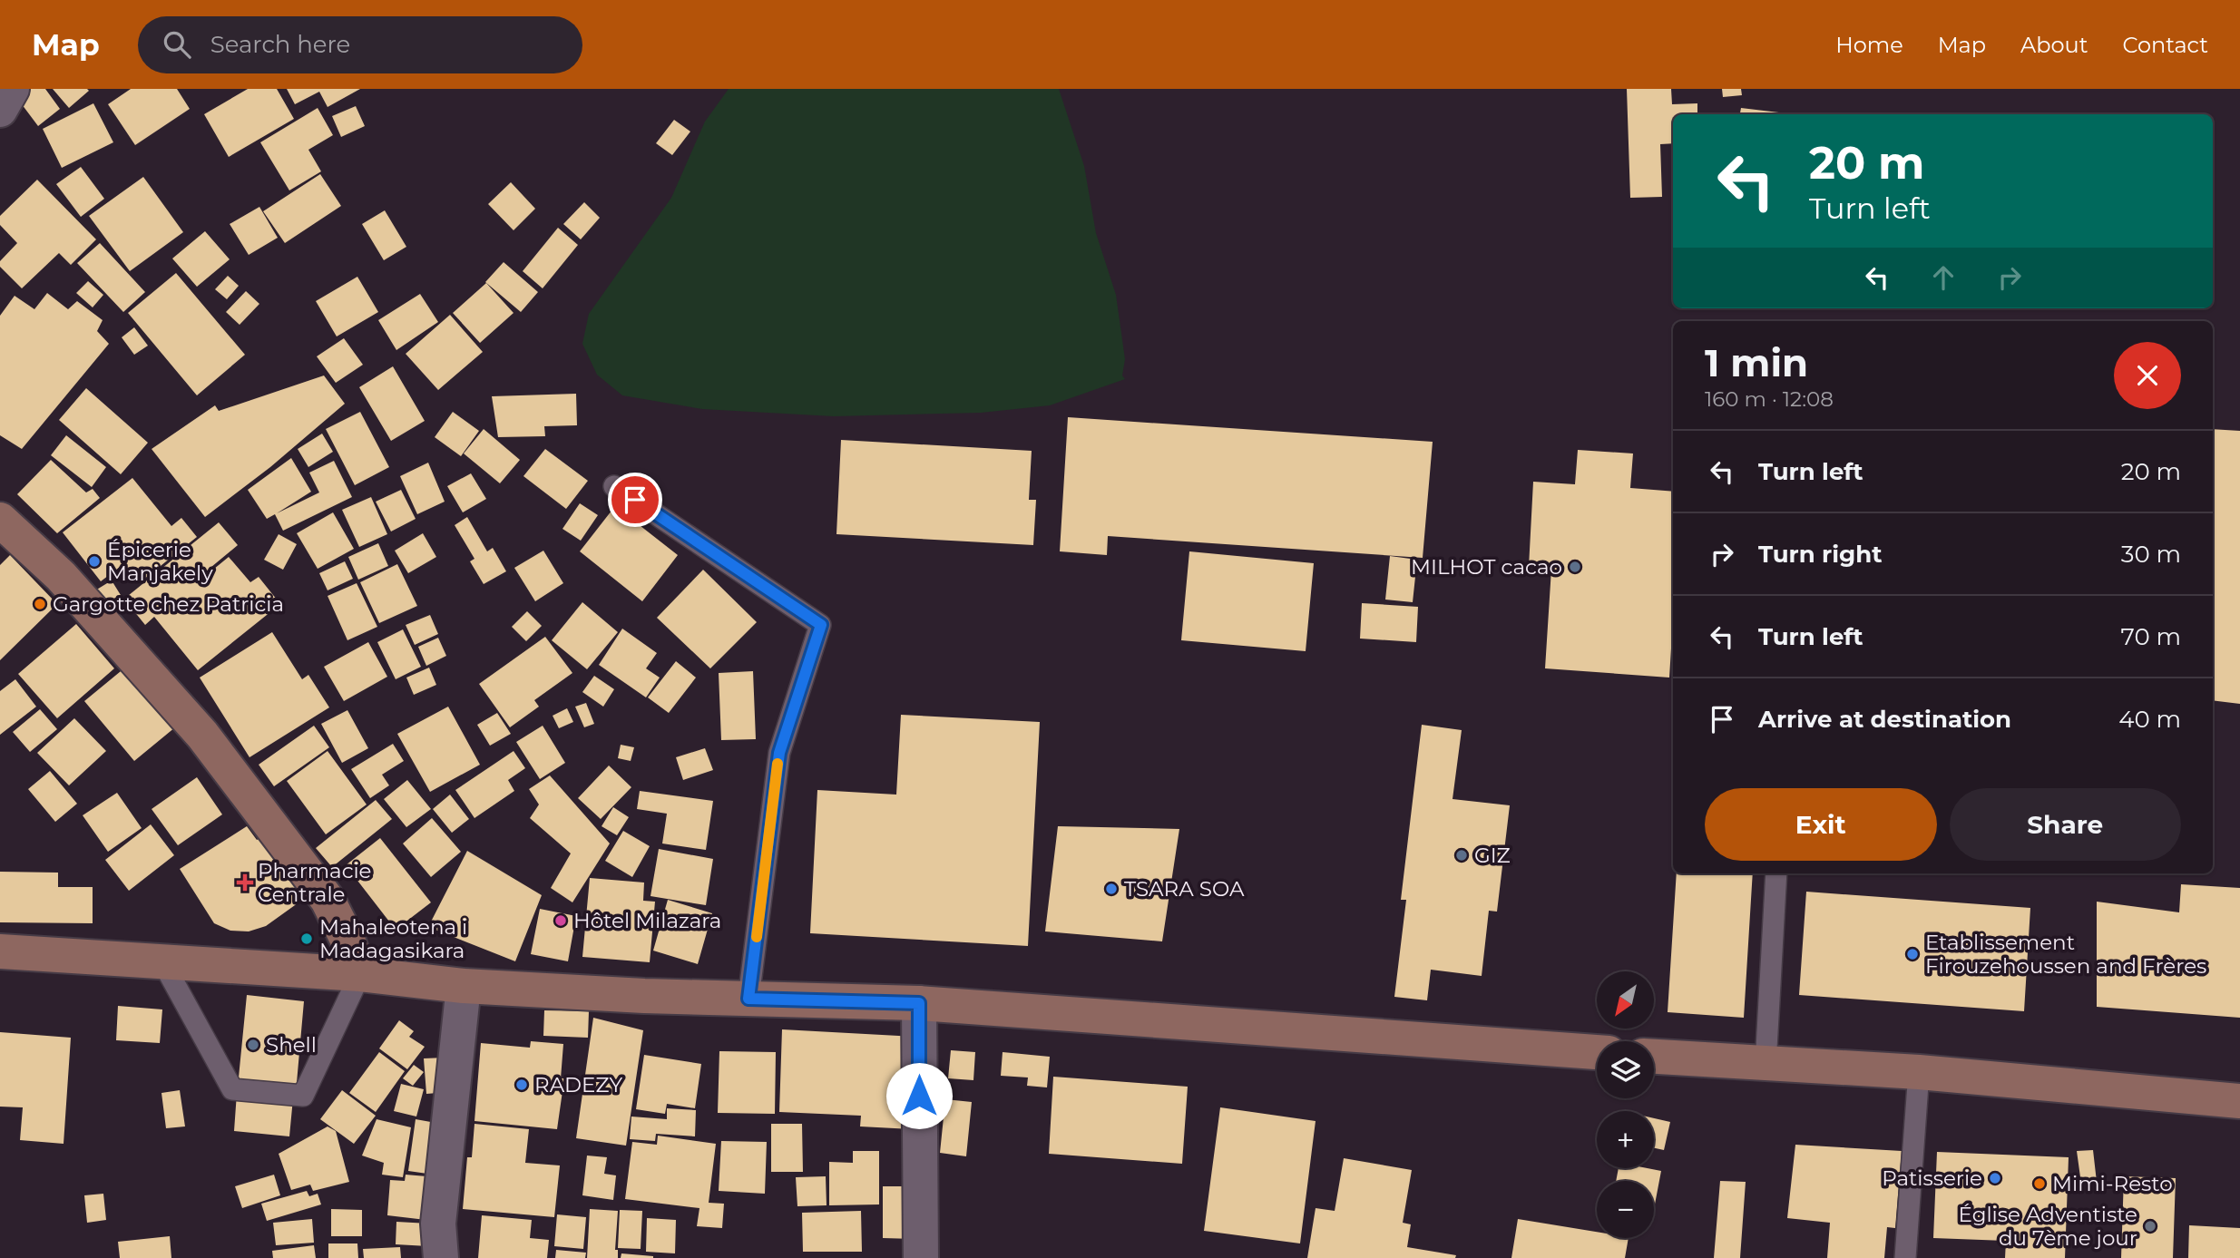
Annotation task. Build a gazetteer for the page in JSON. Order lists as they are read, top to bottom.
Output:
{
  "places": {
    "other": [
      "Épicerie Manjakely",
      "MILHOT cacao",
      "Gargotte chez Patricia",
      "GIZ",
      "TSARA SOA",
      "Hôtel Milazara",
      "Mahaleotena i Madagasikara",
      "Etablissement Firouzehoussen and Frères",
      "Shell",
      "RADEZY",
      "Patisserie",
      "Mimi-Resto",
      "Église Adventiste du 7ème jour"
    ],
    "health": ["Pharmacie Centrale"]
  },
  "north": "bottom left",
  "page": {
    "header": "Map",
    "search": "Search here",
    "nav": [
      "Home",
      "Map",
      "About",
      "Contact"
    ],
    "turn": ["20 m", "Turn left"],
    "heading": ["1 min", "160 m · 12:08"],
    "list": [
      {
        "name": "Turn left",
        "value": "20 m"
      },
      {
        "name": "Turn right",
        "value": "30 m"
      },
      {
        "name": "Turn left",
        "value": "70 m"
      },
      {
        "name": "Arrive at destination",
        "value": "40 m"
      }
    ],
    "buttons": ["Exit", "Share"],
    "map_buttons": ["+", "−"]
  }
}
